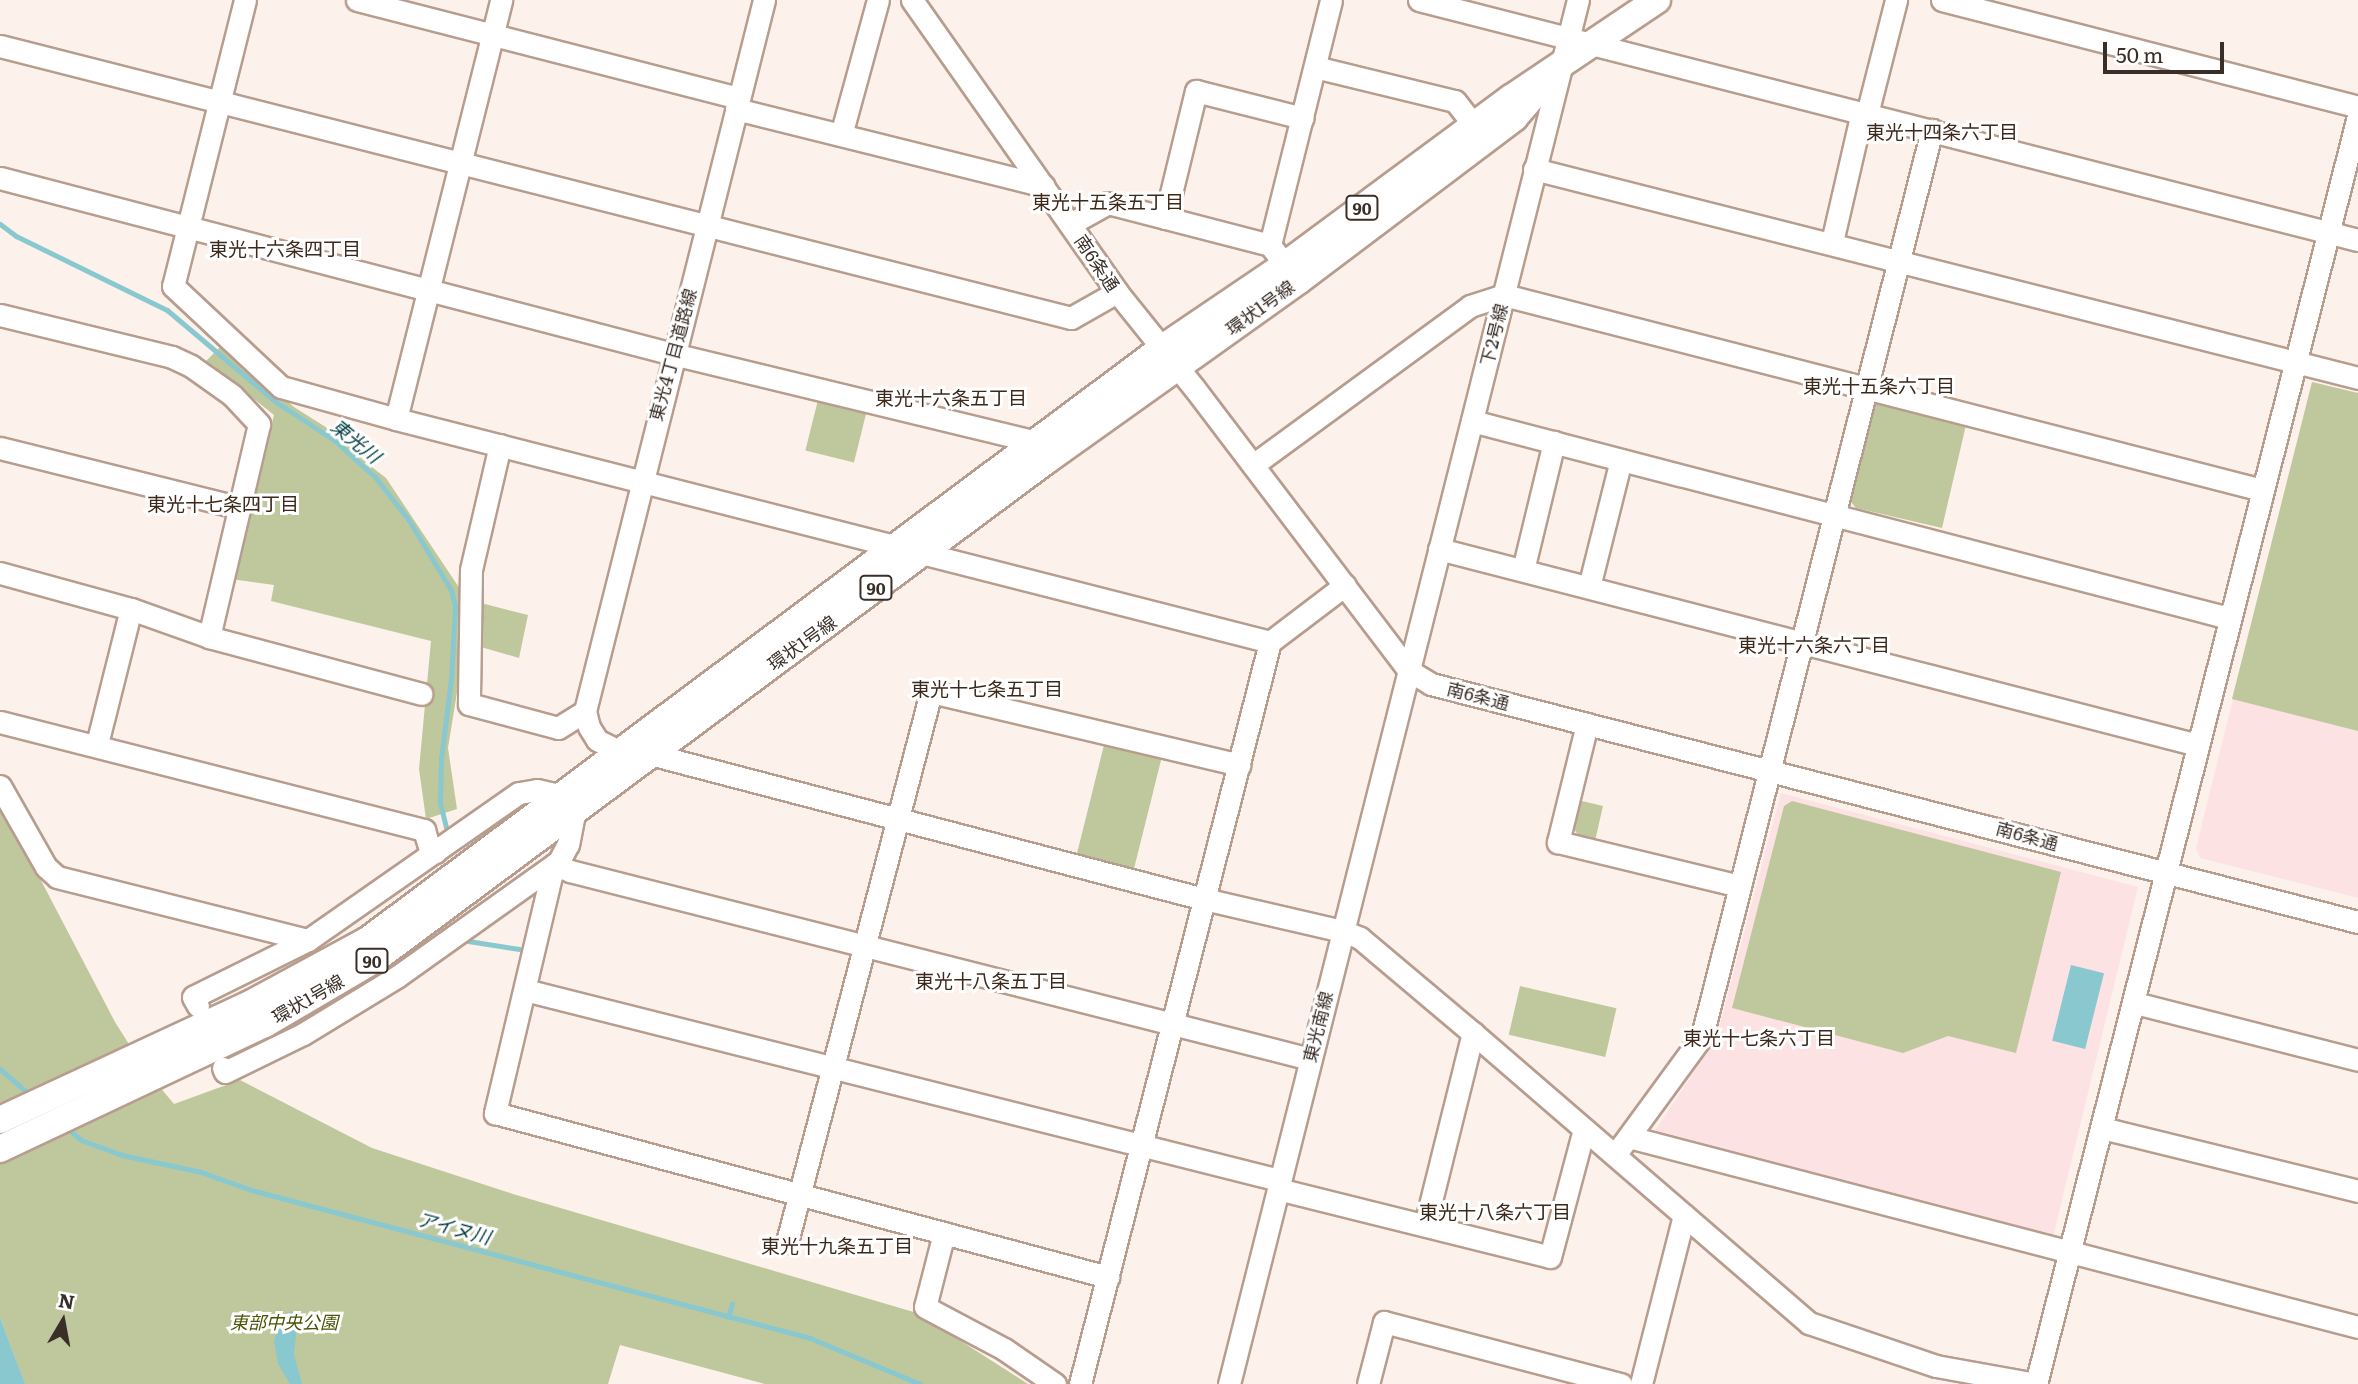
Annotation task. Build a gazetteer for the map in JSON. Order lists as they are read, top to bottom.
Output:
{
  "streets": {
    "main road": ["90", "環状1号線"],
    "street": [
      "南6条通",
      "下2号線",
      "東光4丁目道路線",
      "東光南線"
    ]
  },
  "crossings": [
    ["90", "環状1号線"],
    ["南6条通", "環状1号線"],
    ["南6条通", "下2号線"],
    ["南6条通", "東光南線"],
    ["環状1号線", "下2号線"],
    ["下2号線", "東光南線"]
  ],
  "districts": [
    "東光十四条六丁目",
    "東光十五条五丁目",
    "東光十六条四丁目",
    "東光十五条六丁目",
    "東光十六条五丁目",
    "東光十七条四丁目",
    "東光十六条六丁目",
    "東光十七条五丁目",
    "東光十八条五丁目",
    "東光十七条六丁目",
    "東光十八条六丁目",
    "東光十九条五丁目"
  ],
  "water": ["東光川", "アイヌ川"],
  "parks": ["東部中央公園"],
  "scale_bar": "50 m",
  "north": "top"
}
